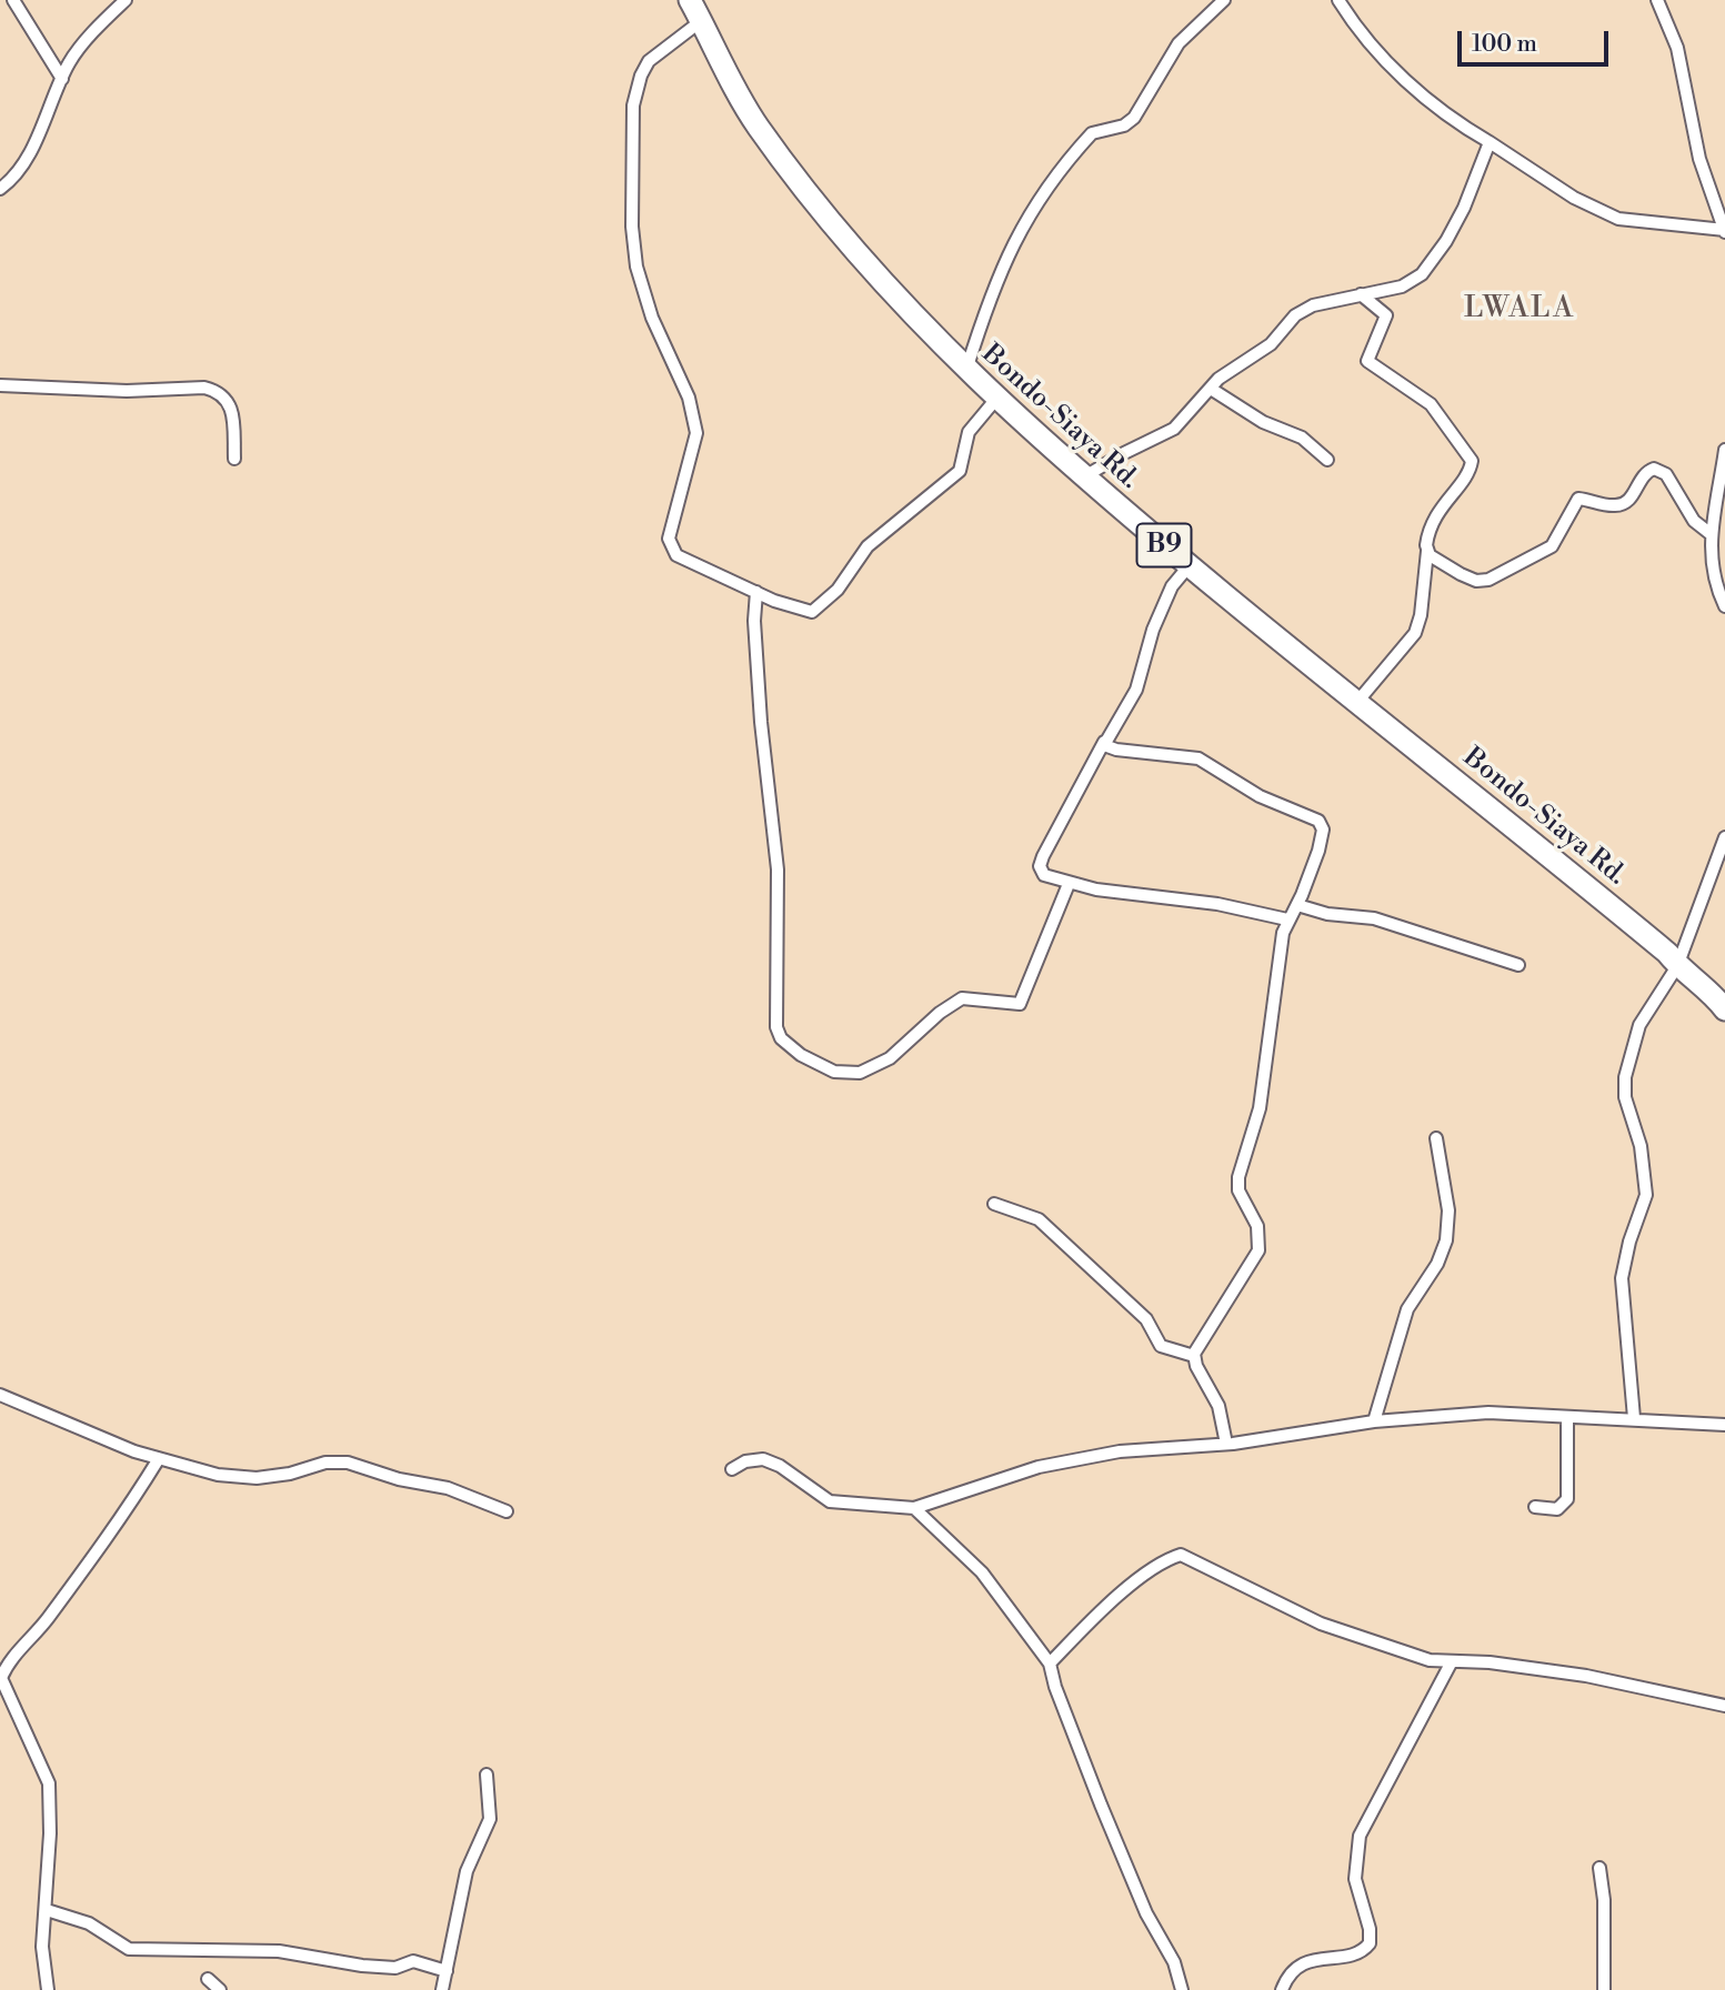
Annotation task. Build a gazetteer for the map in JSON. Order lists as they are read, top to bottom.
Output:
{
  "streets": {
    "highway": ["Bondo-Siaya Rd.", "B9"]
  },
  "districts": ["LWALA"],
  "scale_bar": "100 m"
}
